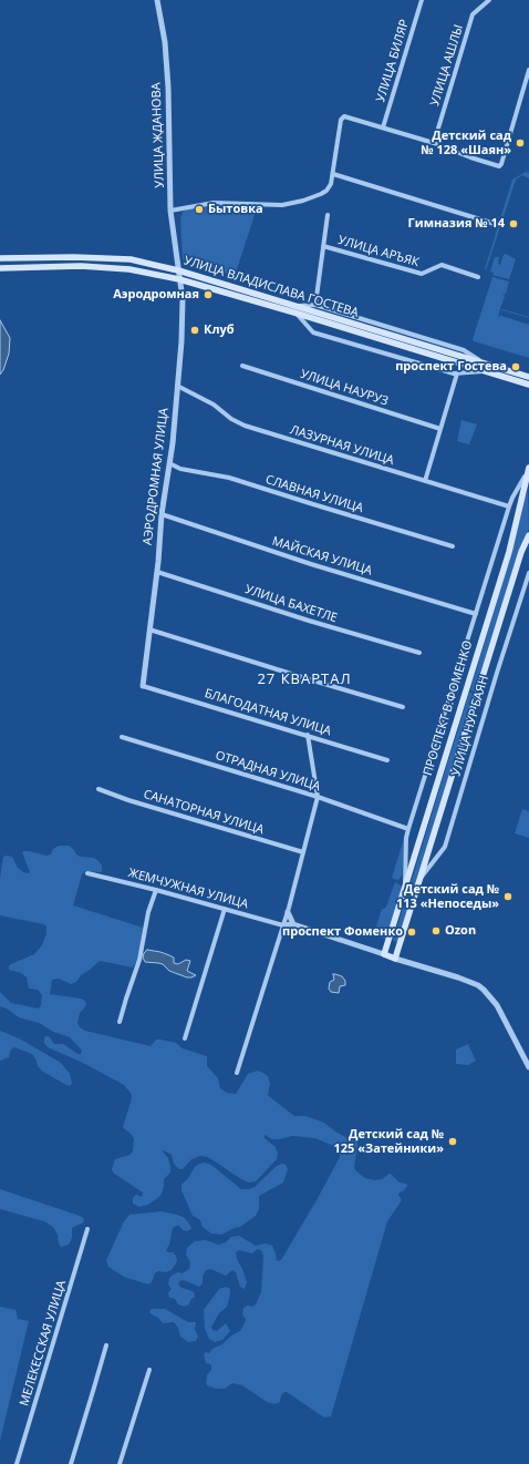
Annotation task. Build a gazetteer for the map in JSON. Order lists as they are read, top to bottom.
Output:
{
  "streets": {
    "main road": ["УЛИЦА ВЛАДИСЛАВА ГОСТЕВА", "ПРОСПЕКТ В.ФОМЕНКО"],
    "street": [
      "УЛИЦА БИЛЯР",
      "УЛИЦА АШЛЫ",
      "УЛИЦА ЖДАНОВА",
      "УЛИЦА АРЪЯК",
      "УЛИЦА НАУРУЗ",
      "ЛАЗУРНАЯ УЛИЦА",
      "АЭРОДРОМНАЯ УЛИЦА",
      "СЛАВНАЯ УЛИЦА",
      "МАЙСКАЯ УЛИЦА",
      "УЛИЦА БАХЕТЛЕ",
      "БЛАГОДАТНАЯ УЛИЦА",
      "УЛИЦА НУР БАЯН",
      "ОТРАДНАЯ УЛИЦА",
      "САНАТОРНАЯ УЛИЦА",
      "ЖЕМЧУЖНАЯ УЛИЦА",
      "МЕЛЕКЕССКАЯ УЛИЦА"
    ]
  },
  "crossings": [
    ["УЛИЦА ЖДАНОВА", "УЛИЦА ВЛАДИСЛАВА ГОСТЕВА"],
    ["УЛИЦА ЖДАНОВА", "АЭРОДРОМНАЯ УЛИЦА"],
    ["УЛИЦА ВЛАДИСЛАВА ГОСТЕВА", "АЭРОДРОМНАЯ УЛИЦА"],
    ["ЛАЗУРНАЯ УЛИЦА", "АЭРОДРОМНАЯ УЛИЦА"],
    ["АЭРОДРОМНАЯ УЛИЦА", "СЛАВНАЯ УЛИЦА"],
    ["АЭРОДРОМНАЯ УЛИЦА", "МАЙСКАЯ УЛИЦА"],
    ["АЭРОДРОМНАЯ УЛИЦА", "УЛИЦА БАХЕТЛЕ"],
    ["АЭРОДРОМНАЯ УЛИЦА", "БЛАГОДАТНАЯ УЛИЦА"],
    ["ПРОСПЕКТ В.ФОМЕНКО", "УЛИЦА НУР БАЯН"]
  ],
  "districts": ["27 КВАРТАЛ"],
  "places": [
    "Детский сад № 128 «Шаян»",
    "Бытовка",
    "Гимназия № 14",
    "Аэродромная",
    "Клуб",
    "проспект Гостева",
    "Детский сад № 113 «Непоседы»",
    "Ozon",
    "проспект Фоменко",
    "Детский сад № 125 «Затейники»"
  ]
}
